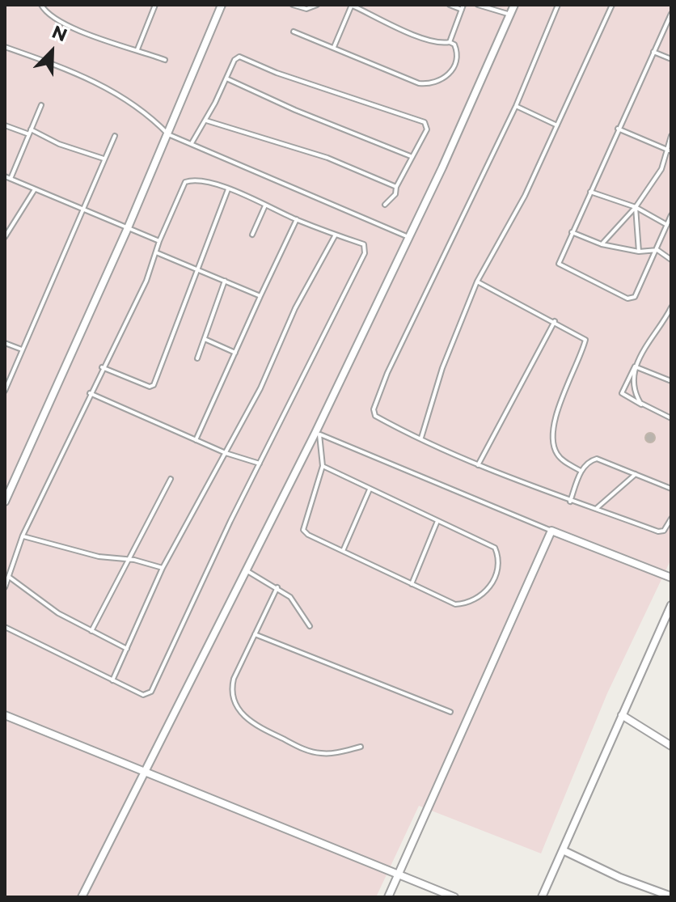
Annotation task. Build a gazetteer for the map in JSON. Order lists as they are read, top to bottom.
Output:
{
  "north": "top right"
}
